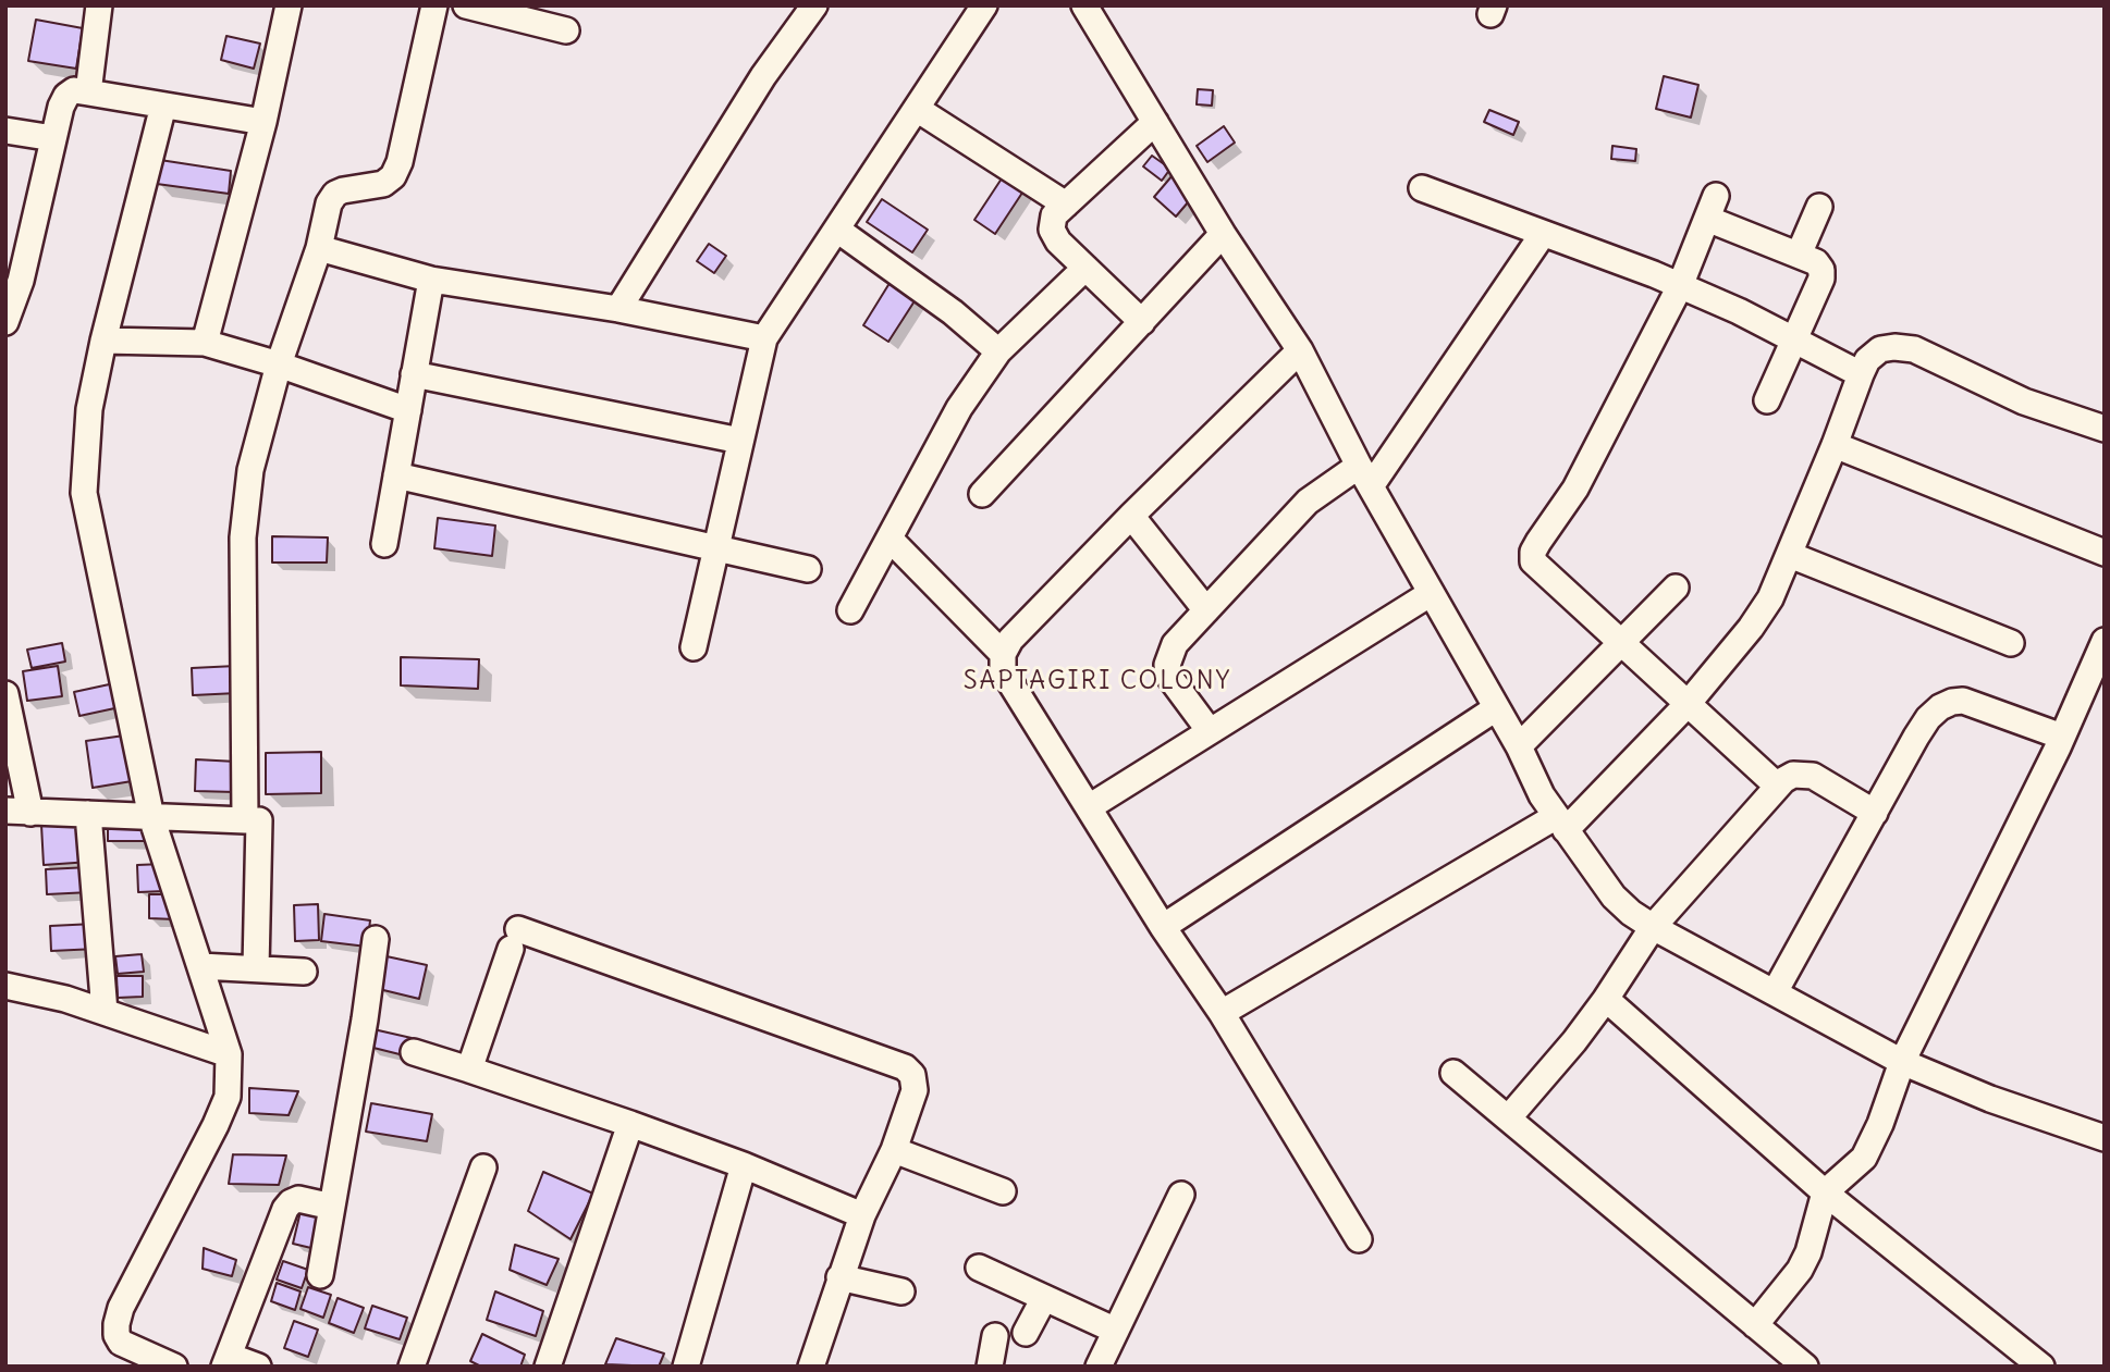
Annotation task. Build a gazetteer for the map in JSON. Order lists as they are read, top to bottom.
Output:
{
  "districts": ["SAPTAGIRI COLONY"]
}
